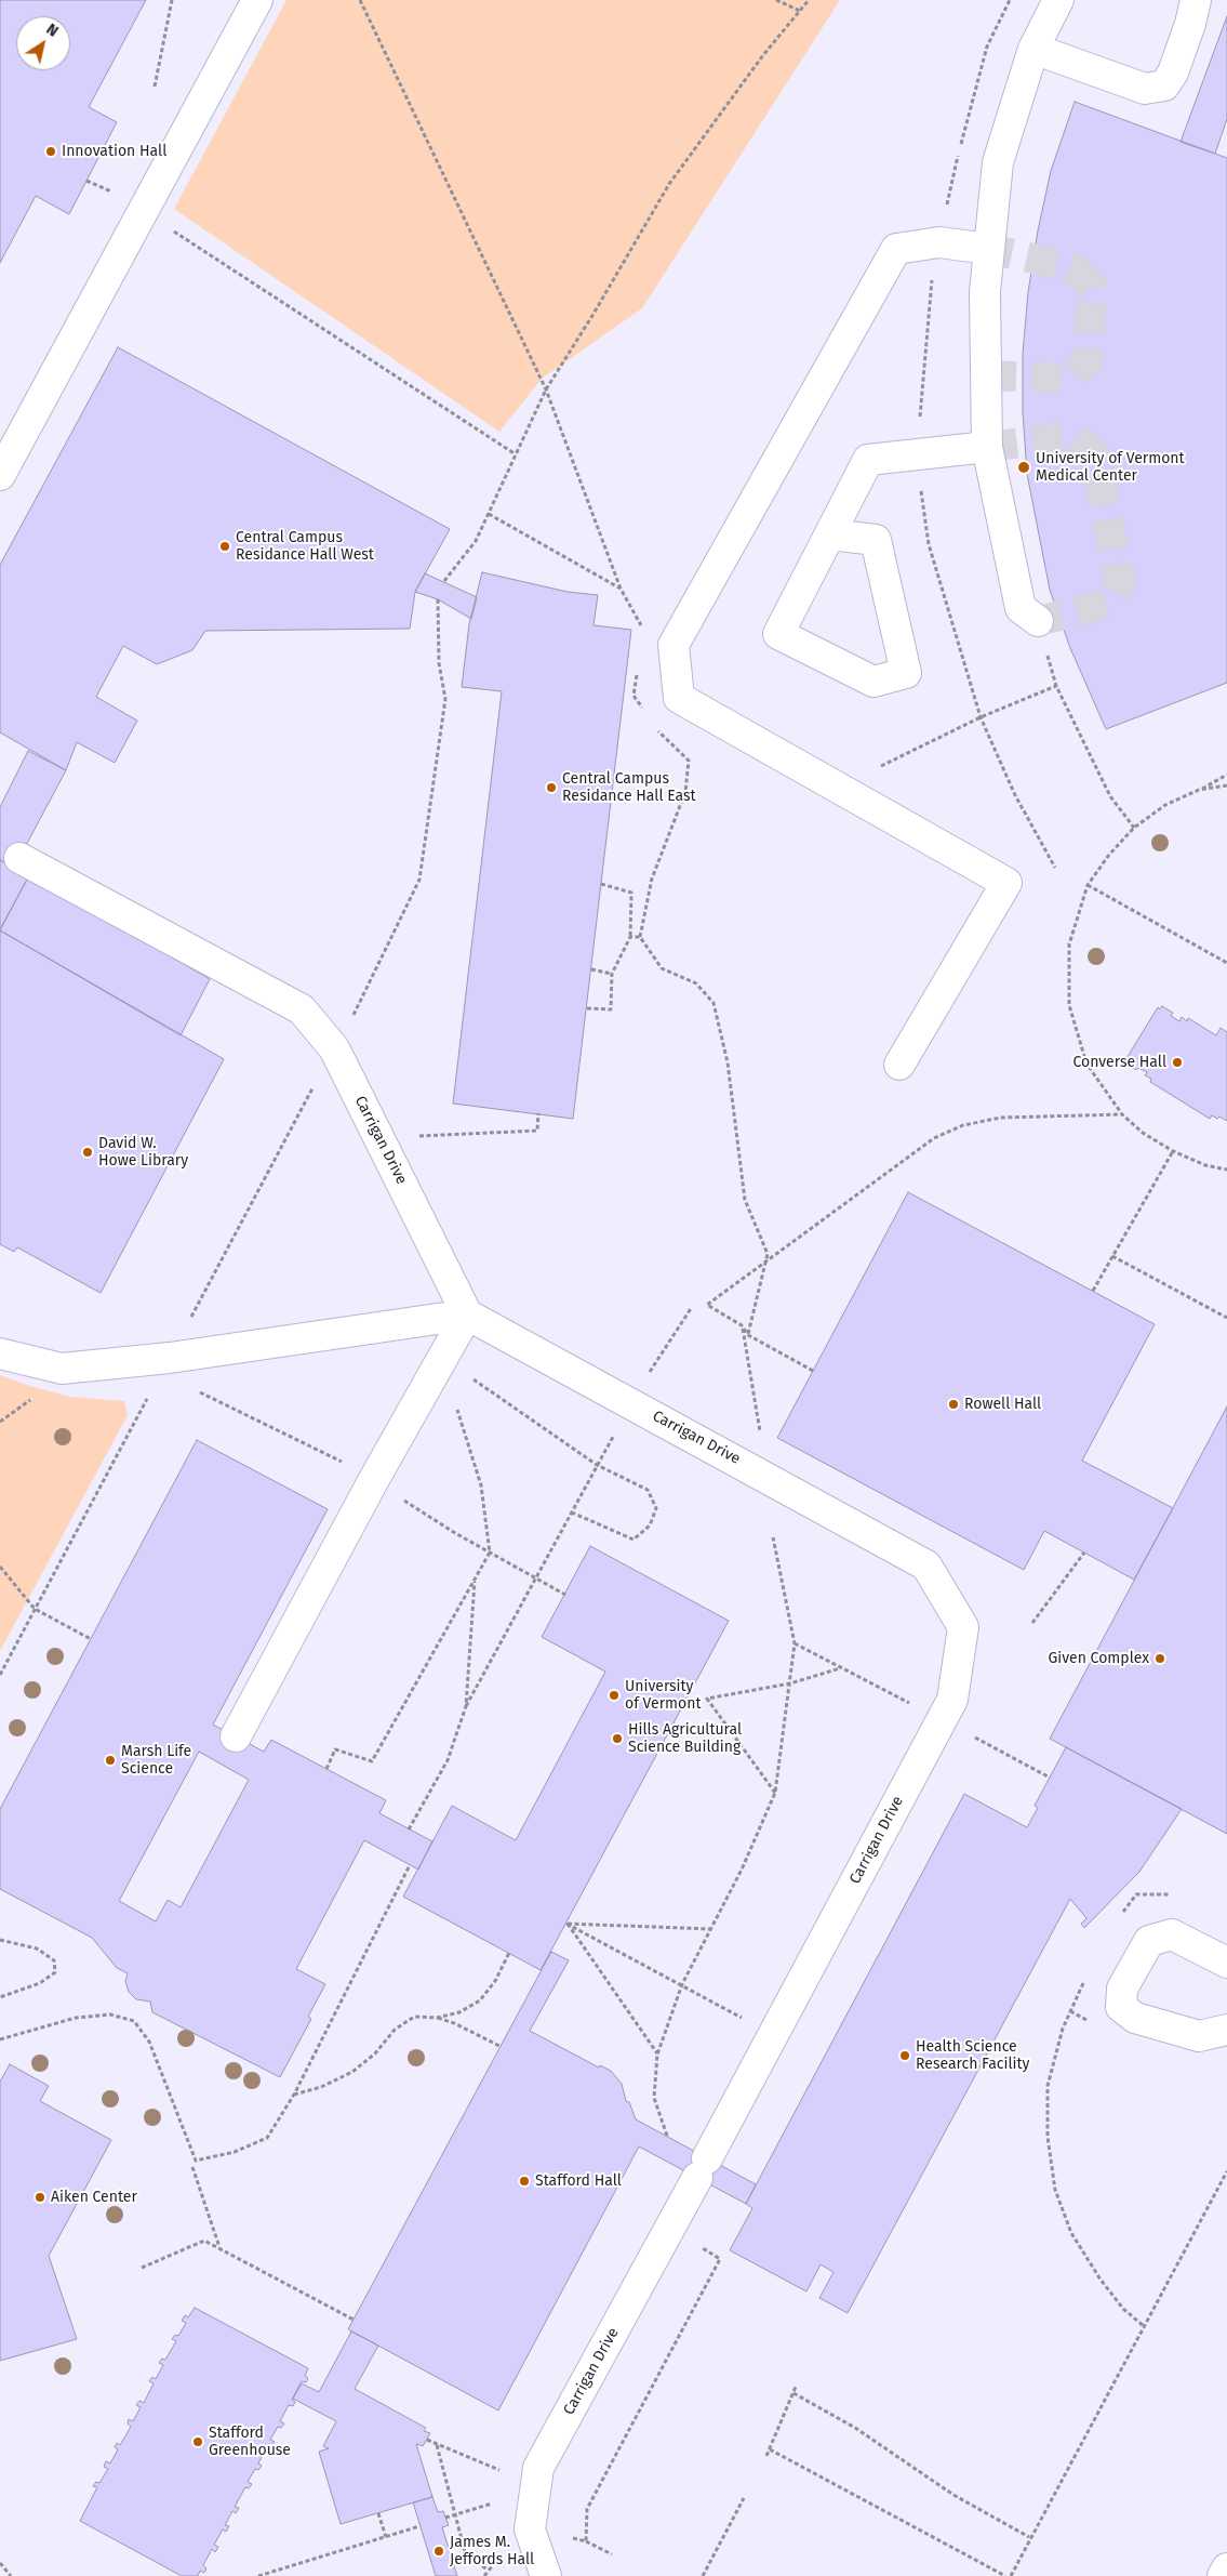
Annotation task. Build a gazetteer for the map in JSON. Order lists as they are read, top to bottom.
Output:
{
  "streets": {
    "street": ["Carrigan Drive"]
  },
  "places": [
    "Innovation Hall",
    "University of Vermont Medical Center",
    "Central Campus Residance Hall West",
    "Central Campus Residance Hall East",
    "Converse Hall",
    "David W. Howe Library",
    "Rowell Hall",
    "Given Complex",
    "University of Vermont",
    "Hills Agricultural Science Building",
    "Marsh Life Science",
    "Health Science Research Facility",
    "Stafford Hall",
    "Aiken Center",
    "Stafford Greenhouse",
    "James M. Jeffords Hall"
  ],
  "north": "top right"
}
